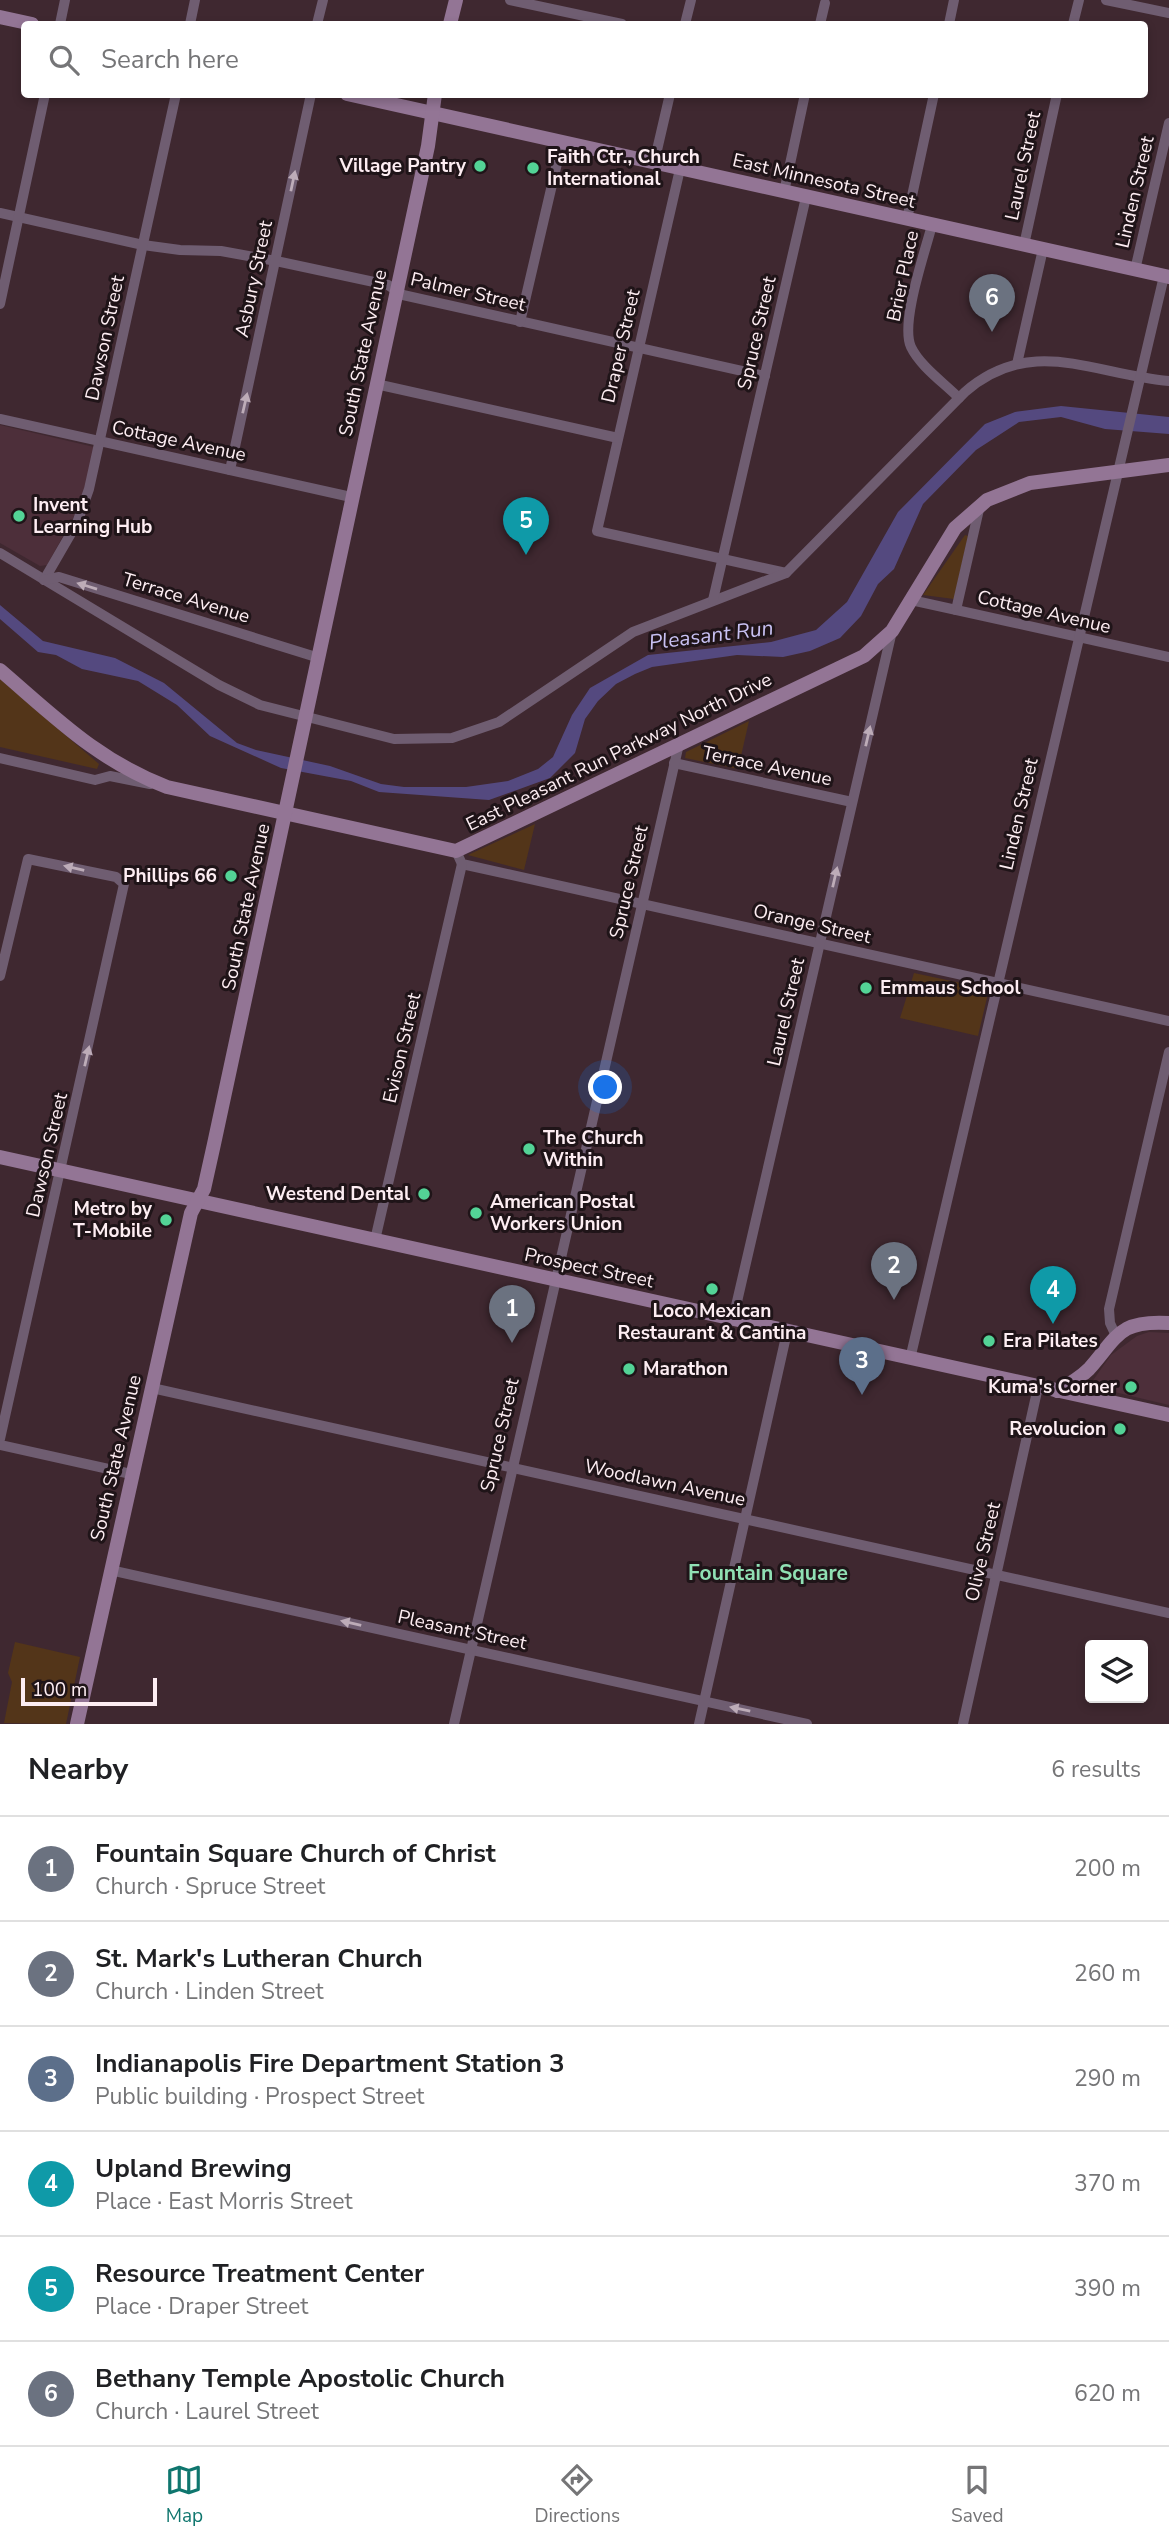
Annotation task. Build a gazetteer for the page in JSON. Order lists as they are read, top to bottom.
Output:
{
  "streets": {
    "street": [
      "Laurel Street",
      "East Minnesota Street",
      "Linden Street",
      "Brier Place",
      "Asbury Street",
      "Palmer Street",
      "Spruce Street",
      "Dawson Street",
      "Draper Street",
      "South State Avenue",
      "Cottage Avenue",
      "Terrace Avenue",
      "East Pleasant Run Parkway North Drive",
      "Orange Street",
      "Evison Street",
      "Prospect Street",
      "Woodlawn Avenue",
      "Olive Street",
      "Pleasant Street"
    ]
  },
  "crossings": [
    ["Laurel Street", "East Minnesota Street"],
    ["Laurel Street", "Terrace Avenue"],
    ["Laurel Street", "East Pleasant Run Parkway North Drive"],
    ["Laurel Street", "Orange Street"],
    ["Laurel Street", "Prospect Street"],
    ["East Minnesota Street", "Linden Street"],
    ["East Minnesota Street", "Brier Place"],
    ["East Minnesota Street", "Spruce Street"],
    ["East Minnesota Street", "Draper Street"],
    ["East Minnesota Street", "South State Avenue"],
    ["Linden Street", "Cottage Avenue"],
    ["Linden Street", "East Pleasant Run Parkway North Drive"],
    ["Linden Street", "Orange Street"],
    ["Linden Street", "Prospect Street"],
    ["Asbury Street", "Palmer Street"],
    ["Asbury Street", "Cottage Avenue"],
    ["Palmer Street", "Spruce Street"],
    ["Palmer Street", "Dawson Street"],
    ["Palmer Street", "Draper Street"],
    ["Palmer Street", "South State Avenue"],
    ["Spruce Street", "Draper Street"],
    ["Spruce Street", "Terrace Avenue"],
    ["Spruce Street", "East Pleasant Run Parkway North Drive"],
    ["Spruce Street", "Orange Street"],
    ["Spruce Street", "Prospect Street"],
    ["Spruce Street", "Woodlawn Avenue"],
    ["Spruce Street", "Pleasant Street"],
    ["Dawson Street", "Cottage Avenue"],
    ["Dawson Street", "Terrace Avenue"],
    ["Dawson Street", "Prospect Street"],
    ["South State Avenue", "Cottage Avenue"],
    ["South State Avenue", "Terrace Avenue"],
    ["South State Avenue", "East Pleasant Run Parkway North Drive"],
    ["South State Avenue", "Prospect Street"],
    ["South State Avenue", "Woodlawn Avenue"],
    ["South State Avenue", "Pleasant Street"],
    ["Cottage Avenue", "East Pleasant Run Parkway North Drive"],
    ["East Pleasant Run Parkway North Drive", "Orange Street"],
    ["East Pleasant Run Parkway North Drive", "Evison Street"],
    ["Orange Street", "Evison Street"],
    ["Evison Street", "Prospect Street"],
    ["Prospect Street", "Olive Street"],
    ["Woodlawn Avenue", "Olive Street"]
  ],
  "one_way": ["Laurel Street", "Asbury Street", "Pleasant Street"],
  "districts": ["Fountain Square"],
  "water": ["Pleasant Run"],
  "places": [
    "Village Pantry",
    "Faith Ctr., Church International",
    "Invent Learning Hub",
    "Phillips 66",
    "Emmaus School",
    "The Church Within",
    "Westend Dental",
    "American Postal Workers Union",
    "Metro by T-Mobile",
    "Loco Mexican Restaurant & Cantina",
    "Era Pilates",
    "Marathon",
    "Kuma's Corner",
    "Revolucion"
  ],
  "scale_bar": "100 m",
  "page": {
    "search": "Search here",
    "pins": [
      "6",
      "5",
      "2",
      "4",
      "1",
      "3"
    ],
    "scale": "100 m",
    "heading": ["Nearby", "6 results"],
    "list": [
      {
        "mark": "1",
        "name": "Fountain Square Church of Christ",
        "note": "Church · Spruce Street",
        "value": "200 m"
      },
      {
        "mark": "2",
        "name": "St. Mark's Lutheran Church",
        "note": "Church · Linden Street",
        "value": "260 m"
      },
      {
        "mark": "3",
        "name": "Indianapolis Fire Department Station 3",
        "note": "Public building · Prospect Street",
        "value": "290 m"
      },
      {
        "mark": "4",
        "name": "Upland Brewing",
        "note": "Place · East Morris Street",
        "value": "370 m"
      },
      {
        "mark": "5",
        "name": "Resource Treatment Center",
        "note": "Place · Draper Street",
        "value": "390 m"
      },
      {
        "mark": "6",
        "name": "Bethany Temple Apostolic Church",
        "note": "Church · Laurel Street",
        "value": "620 m"
      }
    ],
    "nav": ["Map", "Directions", "Saved"]
  }
}
